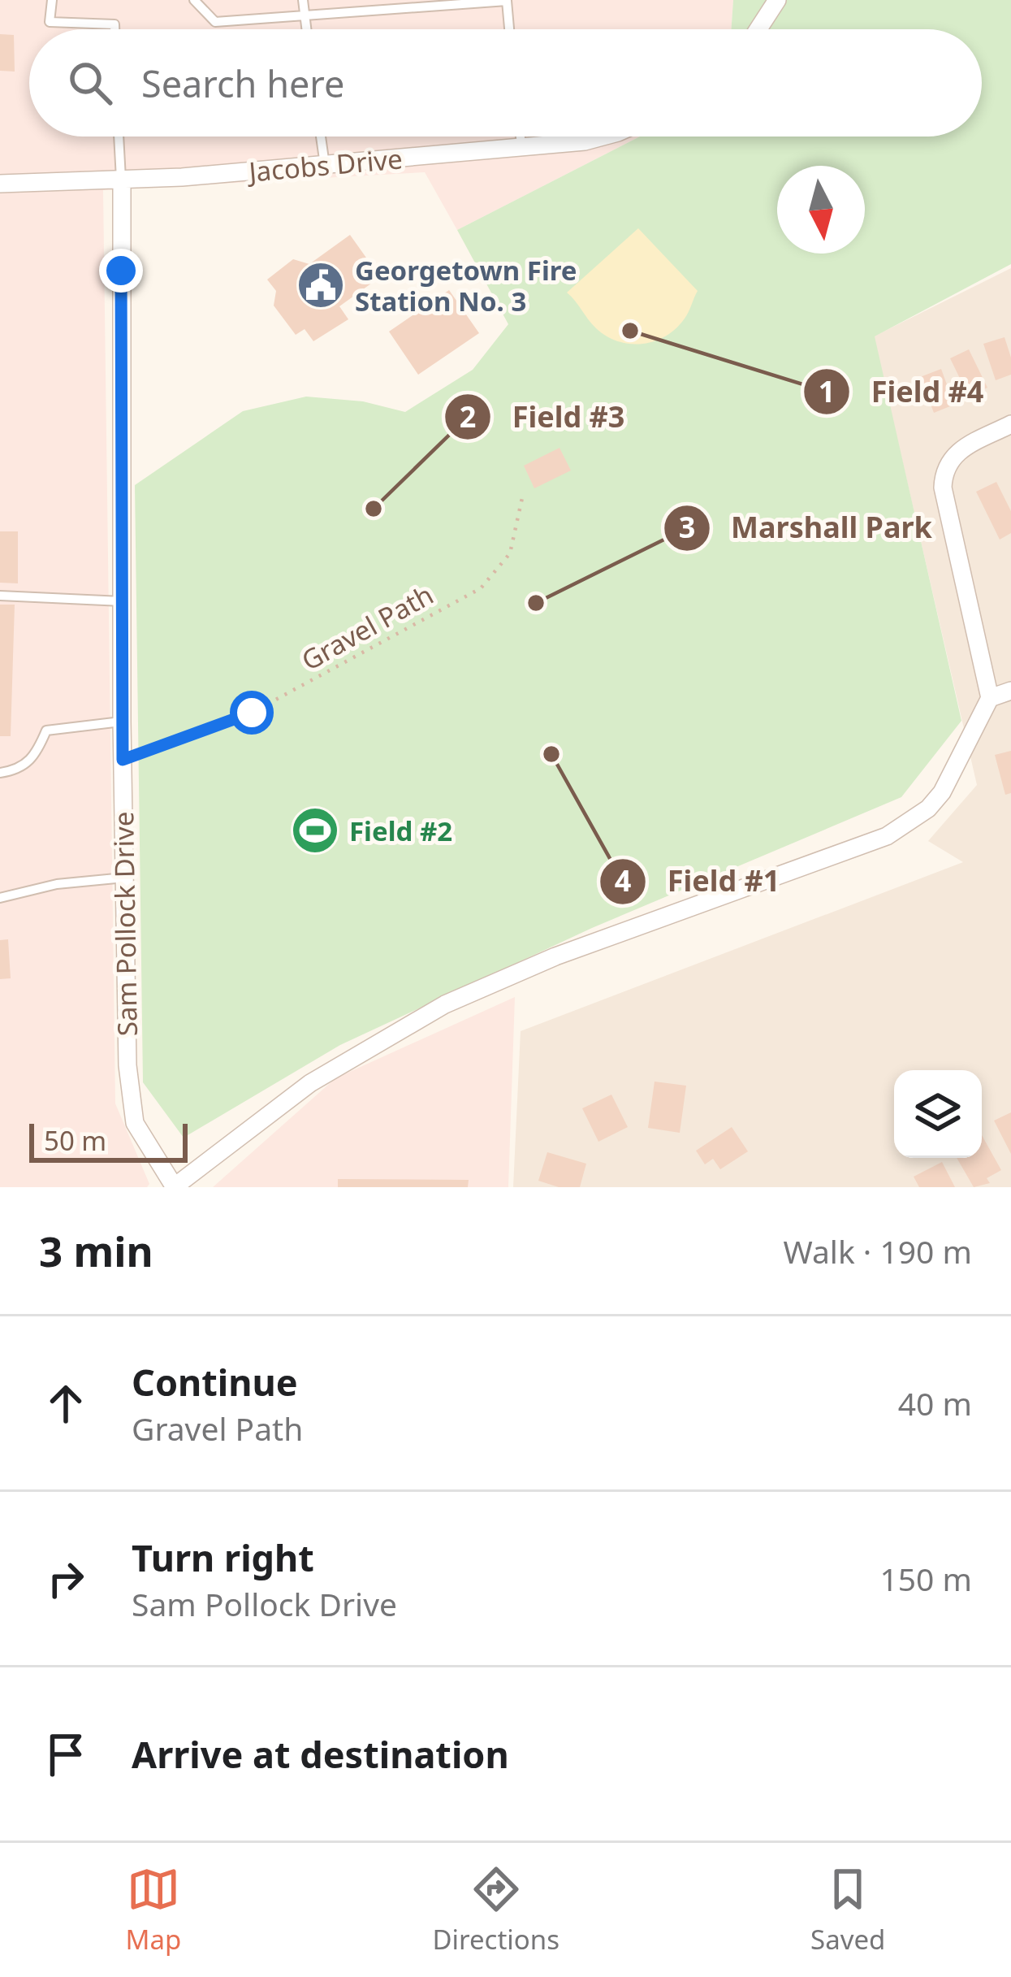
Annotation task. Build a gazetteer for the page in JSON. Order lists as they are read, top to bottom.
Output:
{
  "streets": {
    "street": ["Jacobs Drive", "Sam Pollock Drive"],
    "path": ["Gravel Path"]
  },
  "crossings": [
    ["Jacobs Drive", "Sam Pollock Drive"],
    ["Gravel Path", "Sam Pollock Drive"]
  ],
  "places": {
    "public building": ["Georgetown Fire Station No. 3"],
    "other": [
      "Field #4",
      "Field #3",
      "Marshall Park",
      "Field #1"
    ],
    "sports": ["Field #2"]
  },
  "scale_bar": "50 m",
  "north": "bottom",
  "page": {
    "search": "Search here",
    "scale": "50 m",
    "heading": ["3 min", "Walk · 190 m"],
    "list": [
      ["Continue", "Gravel Path", "40 m"],
      ["Turn right", "Sam Pollock Drive", "150 m"],
      "Arrive at destination"
    ],
    "nav": ["Map", "Directions", "Saved"]
  }
}
